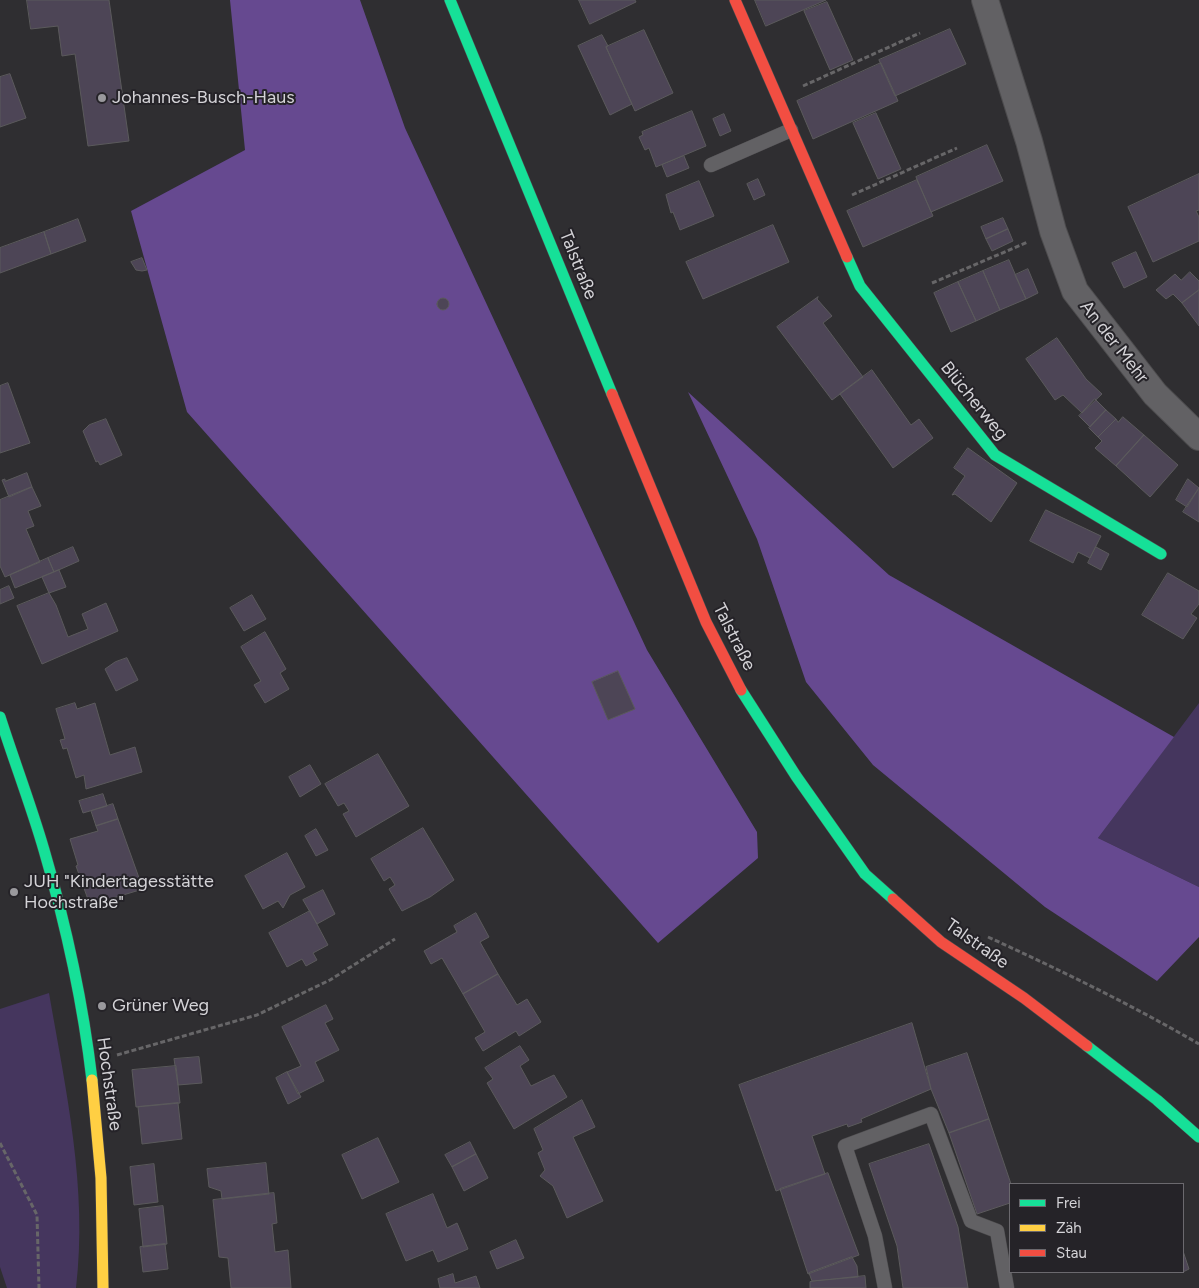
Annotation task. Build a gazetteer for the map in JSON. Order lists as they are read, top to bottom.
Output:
{
  "streets": {
    "main road": ["Talstraße", "Blücherweg", "Hochstraße"],
    "street": ["An der Mehr"]
  },
  "places": ["Johannes-Busch-Haus", "JUH \"Kindertagesstätte Hochstraße\"", "Grüner Weg"],
  "legend": ["Frei", "Zäh", "Stau"]
}
